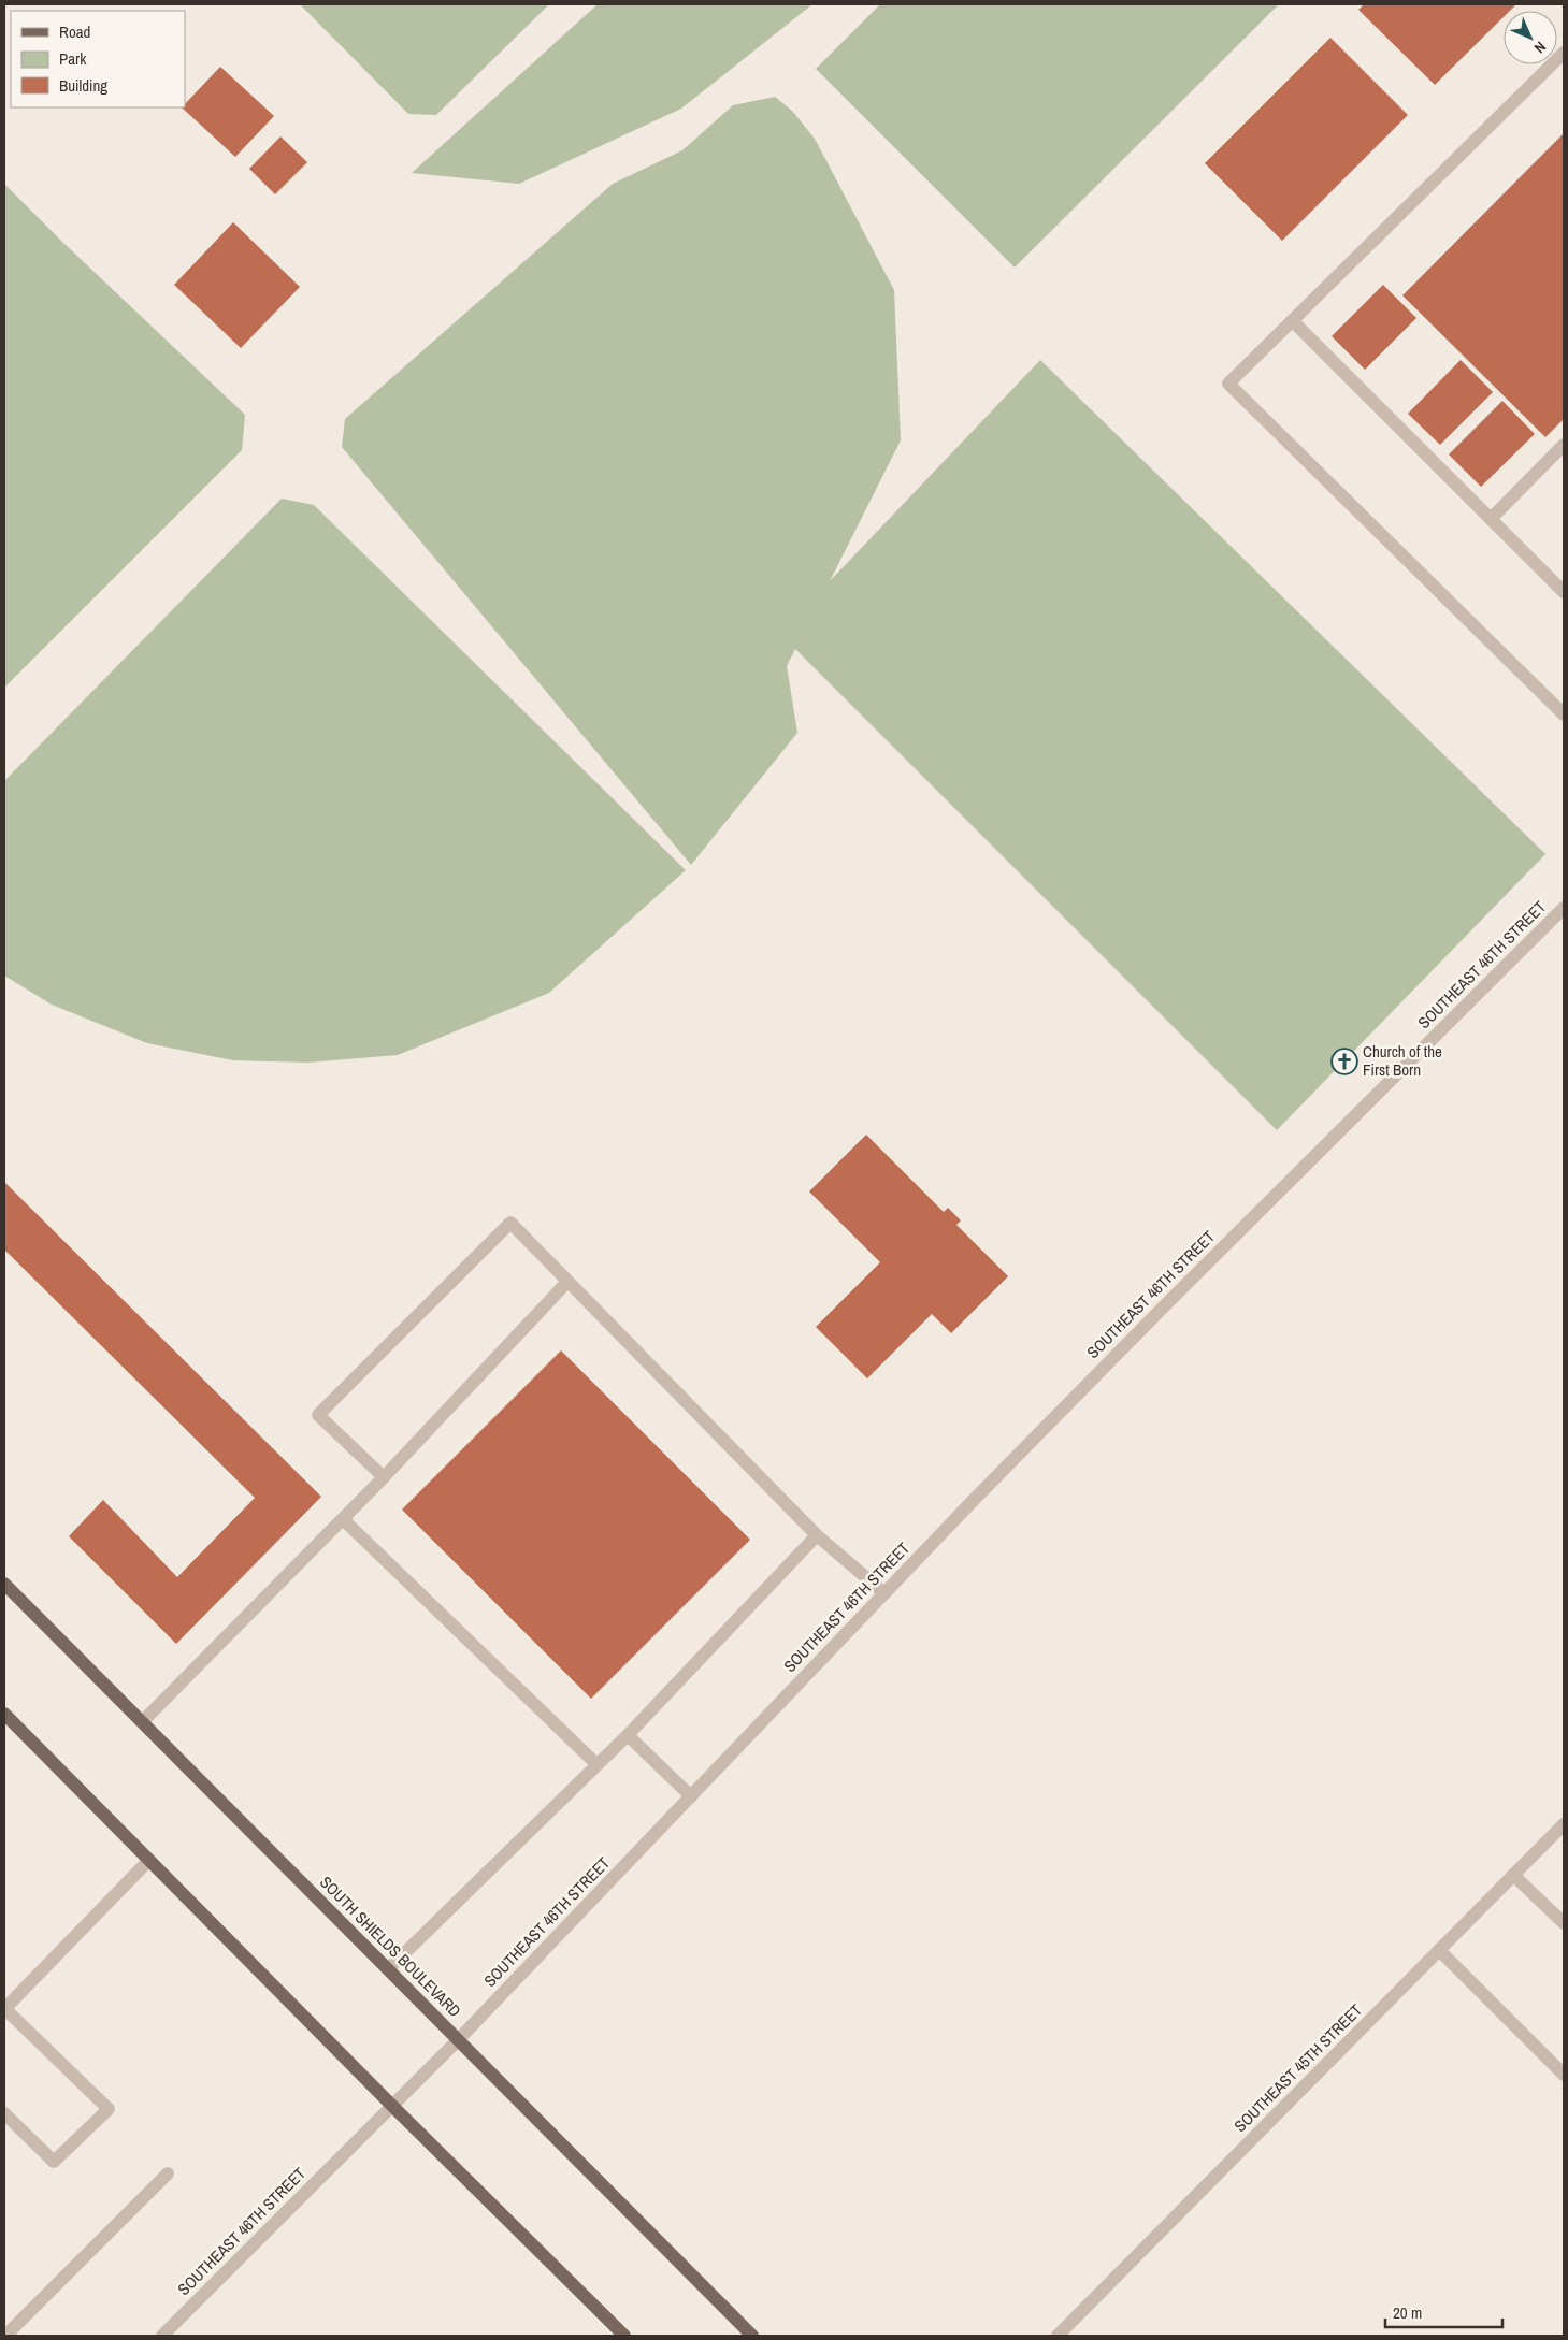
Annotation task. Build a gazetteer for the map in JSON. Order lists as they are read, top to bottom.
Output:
{
  "streets": {
    "main road": ["SOUTH SHIELDS BOULEVARD"],
    "street": ["SOUTHEAST 46TH STREET", "SOUTHEAST 45TH STREET"]
  },
  "crossings": [
    ["SOUTHEAST 46TH STREET", "SOUTH SHIELDS BOULEVARD"]
  ],
  "places": {
    "church": ["Church of the First Born"]
  },
  "legend": ["Road", "Park", "Building"],
  "scale_bar": "20 m",
  "north": "bottom right"
}
